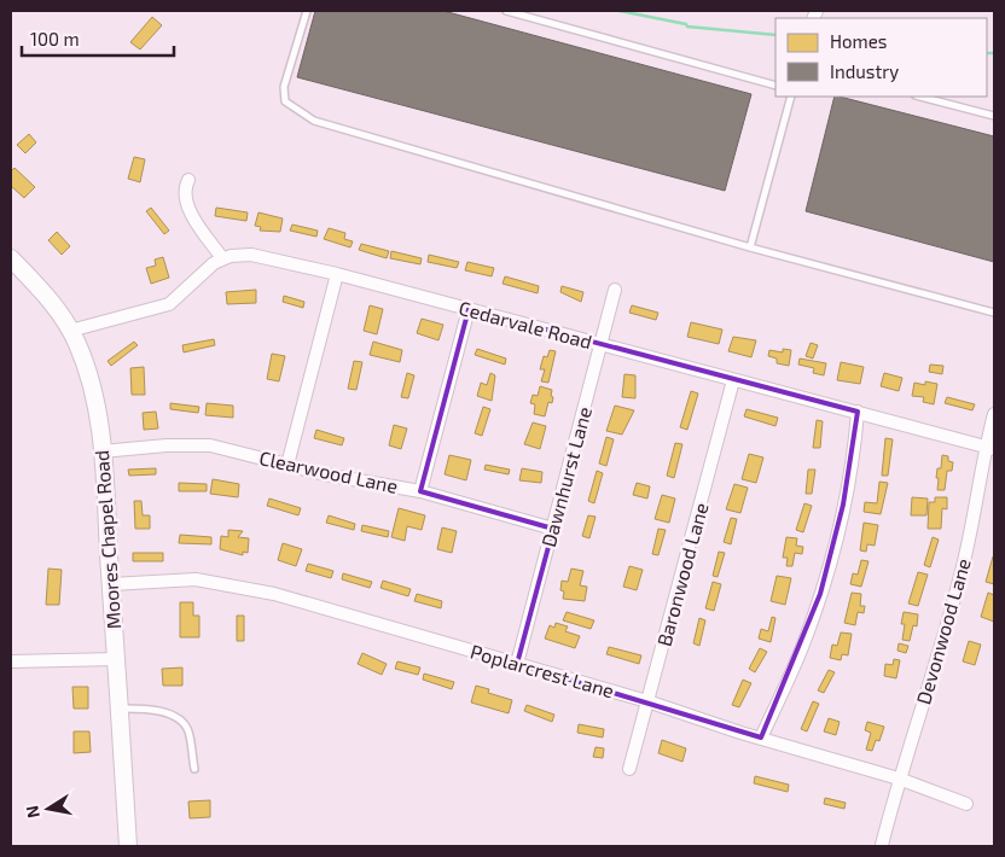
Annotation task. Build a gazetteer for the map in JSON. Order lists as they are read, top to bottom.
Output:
{
  "streets": {
    "main road": ["Moores Chapel Road"],
    "street": [
      "Cedarvale Road",
      "Clearwood Lane",
      "Dawnhurst Lane",
      "Baronwood Lane",
      "Devonwood Lane",
      "Poplarcrest Lane"
    ]
  },
  "crossings": [
    ["Cedarvale Road", "Dawnhurst Lane"],
    ["Cedarvale Road", "Baronwood Lane"],
    ["Cedarvale Road", "Devonwood Lane"],
    ["Clearwood Lane", "Dawnhurst Lane"],
    ["Clearwood Lane", "Moores Chapel Road"],
    ["Dawnhurst Lane", "Poplarcrest Lane"],
    ["Moores Chapel Road", "Poplarcrest Lane"],
    ["Baronwood Lane", "Poplarcrest Lane"],
    ["Devonwood Lane", "Poplarcrest Lane"]
  ],
  "legend": ["Homes", "Industry"],
  "scale_bar": "100 m",
  "north": "left"
}
